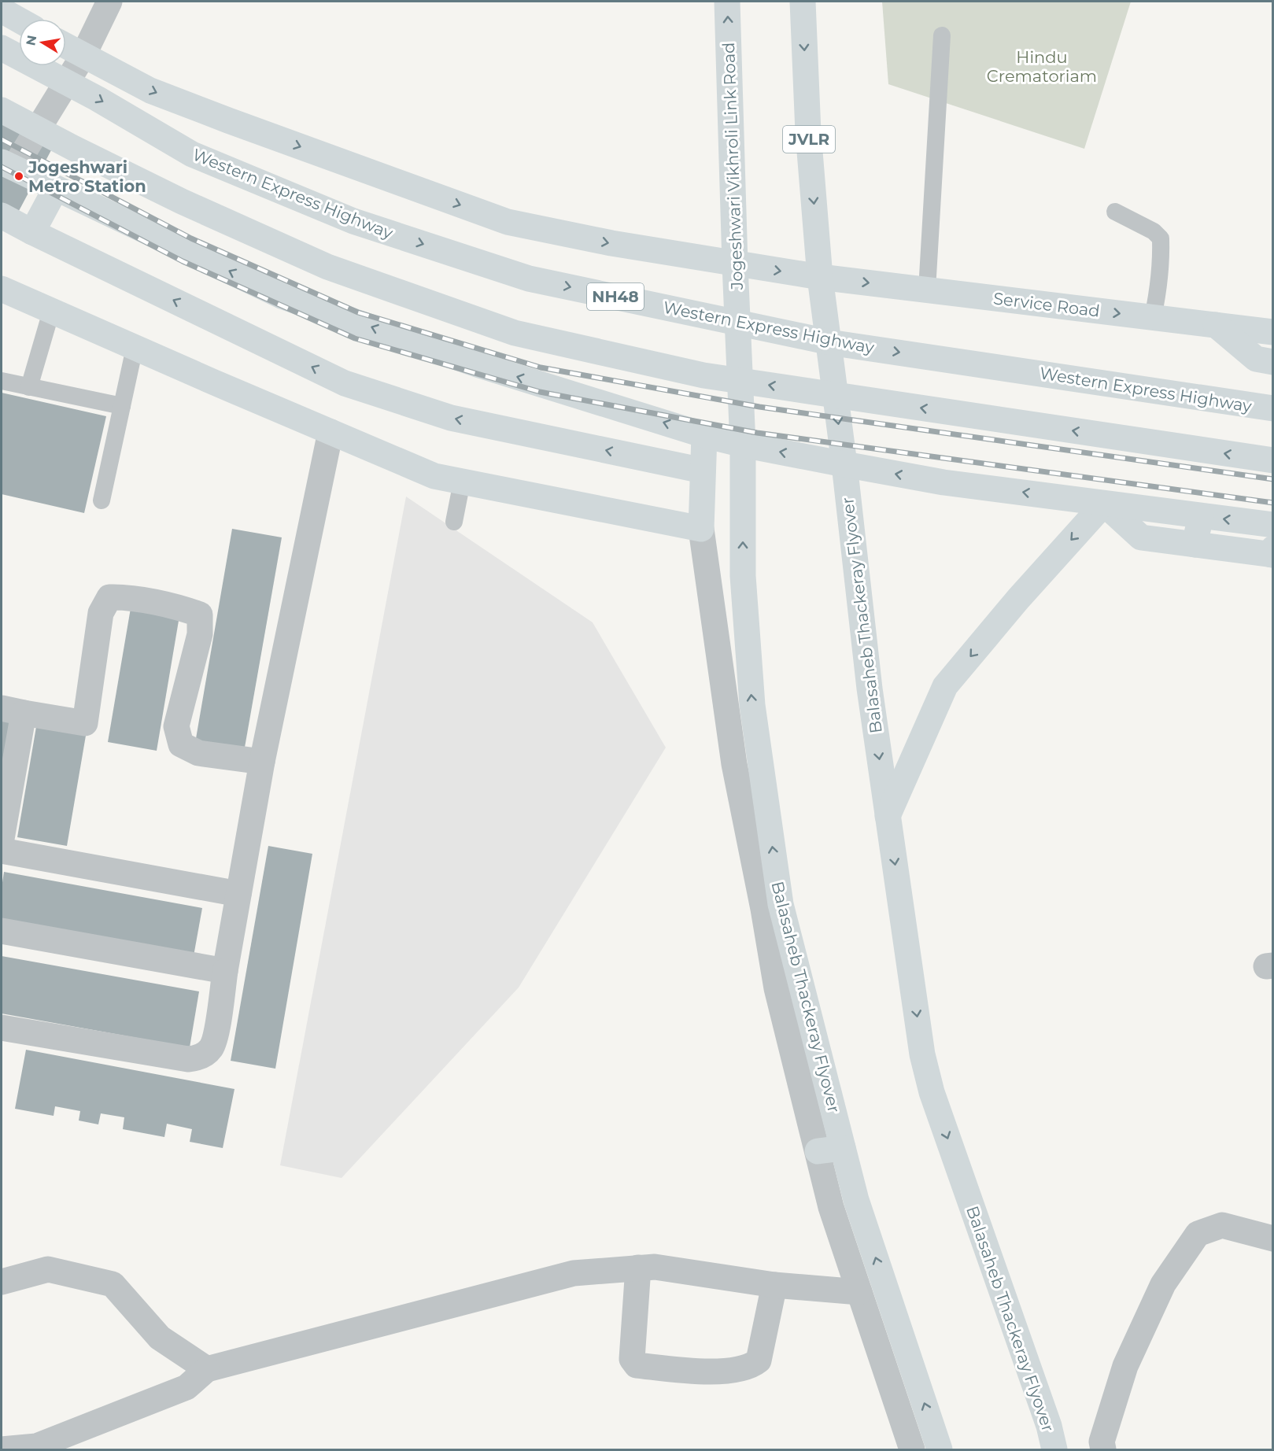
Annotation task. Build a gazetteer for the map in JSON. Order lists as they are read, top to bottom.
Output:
{
  "streets": {
    "main road": [
      "JVLR",
      "Jogeshwari Vikhroli Link Road",
      "Western Express Highway",
      "NH48",
      "Service Road",
      "Balasaheb Thackeray Flyover"
    ]
  },
  "crossings": [
    ["JVLR", "Service Road"],
    ["JVLR", "Balasaheb Thackeray Flyover"],
    ["Jogeshwari Vikhroli Link Road", "Service Road"],
    ["Jogeshwari Vikhroli Link Road", "Balasaheb Thackeray Flyover"]
  ],
  "parks": ["Hindu Crematoriam"],
  "places": ["Jogeshwari Metro Station"],
  "north": "left"
}
